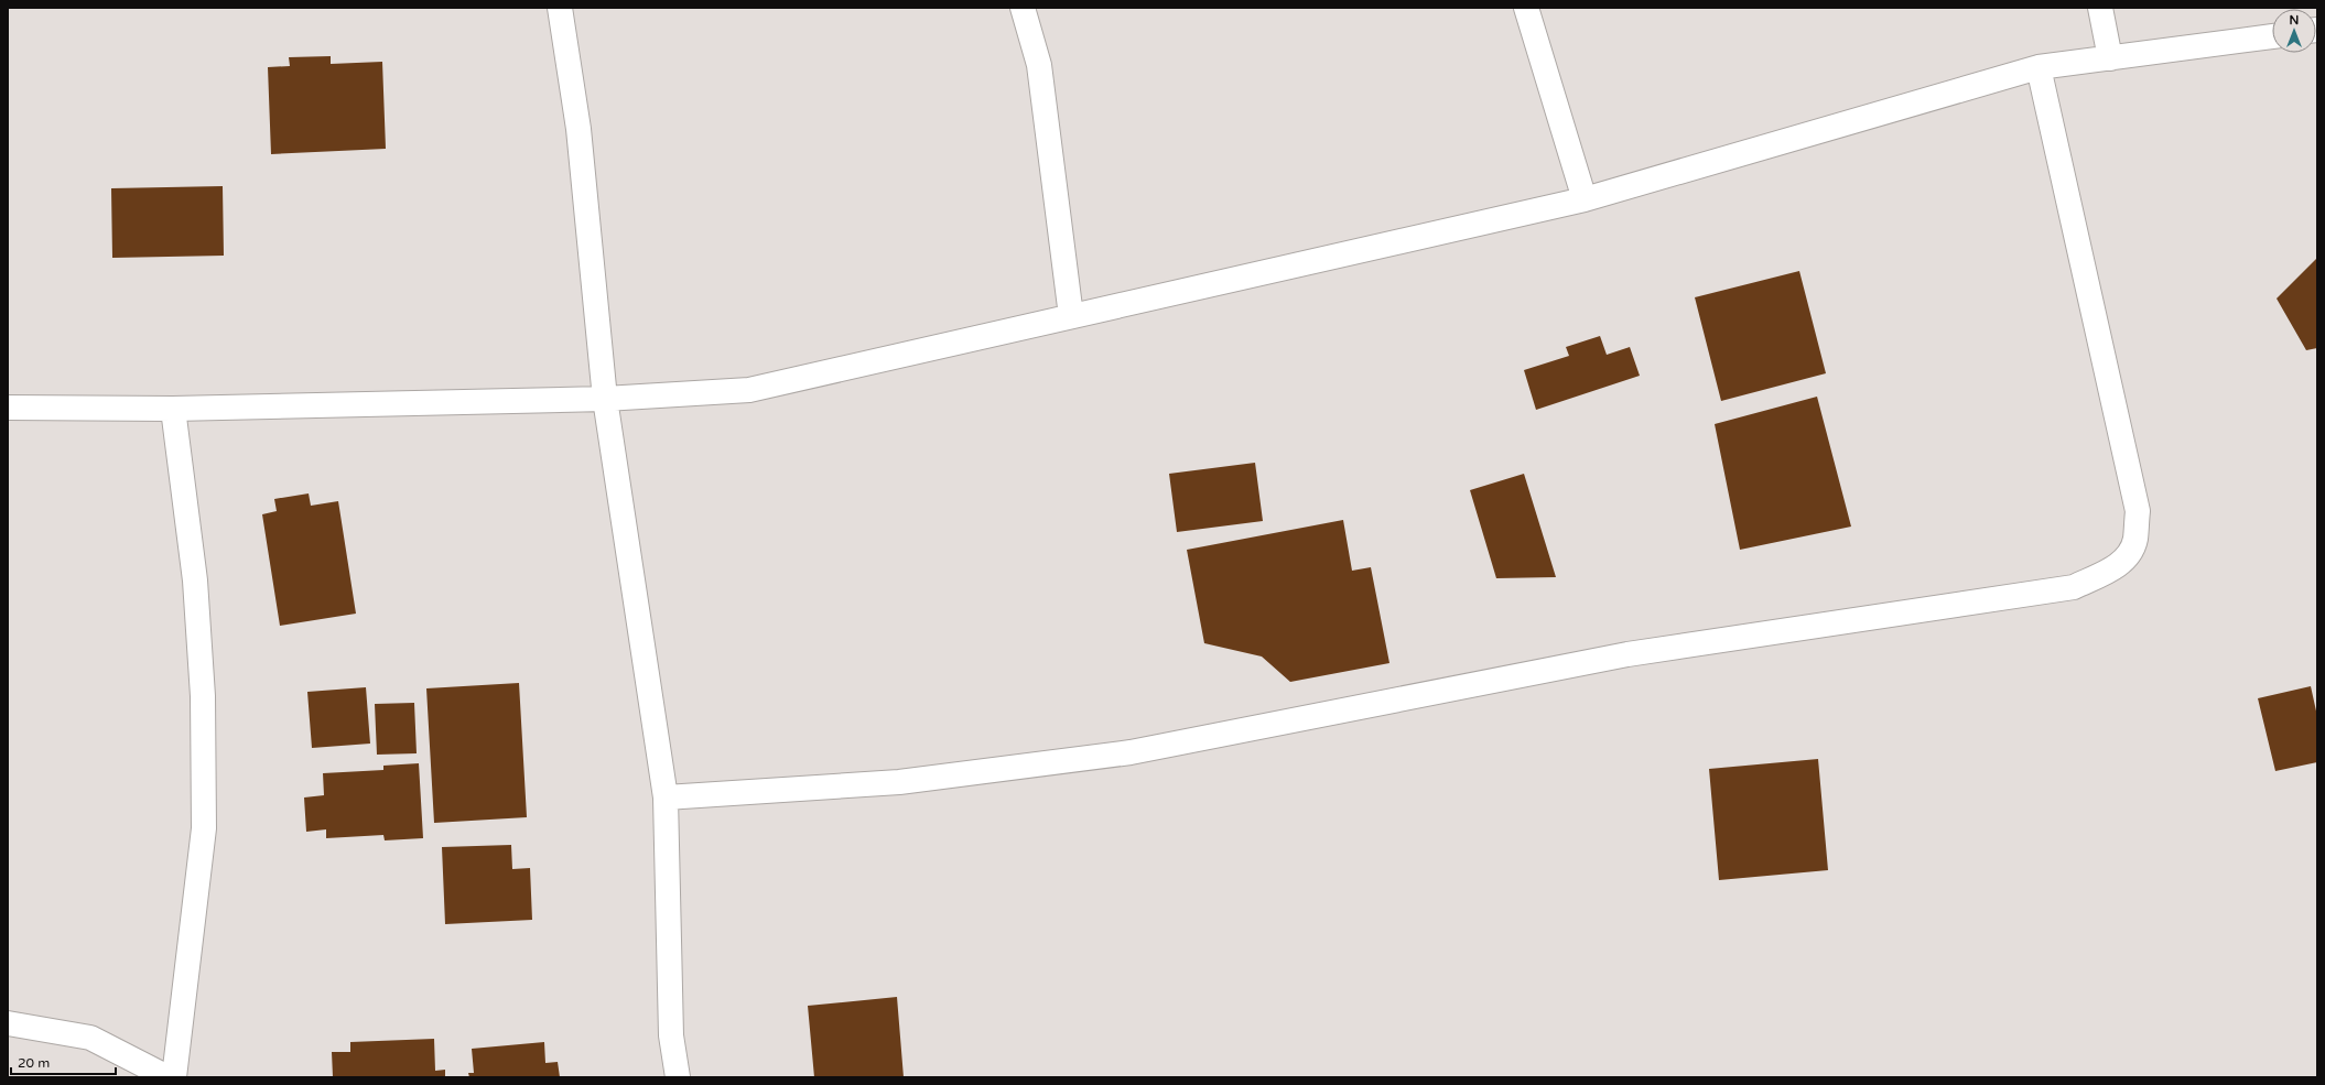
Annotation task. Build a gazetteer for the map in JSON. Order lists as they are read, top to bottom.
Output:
{
  "scale_bar": "20 m",
  "north": "top"
}
